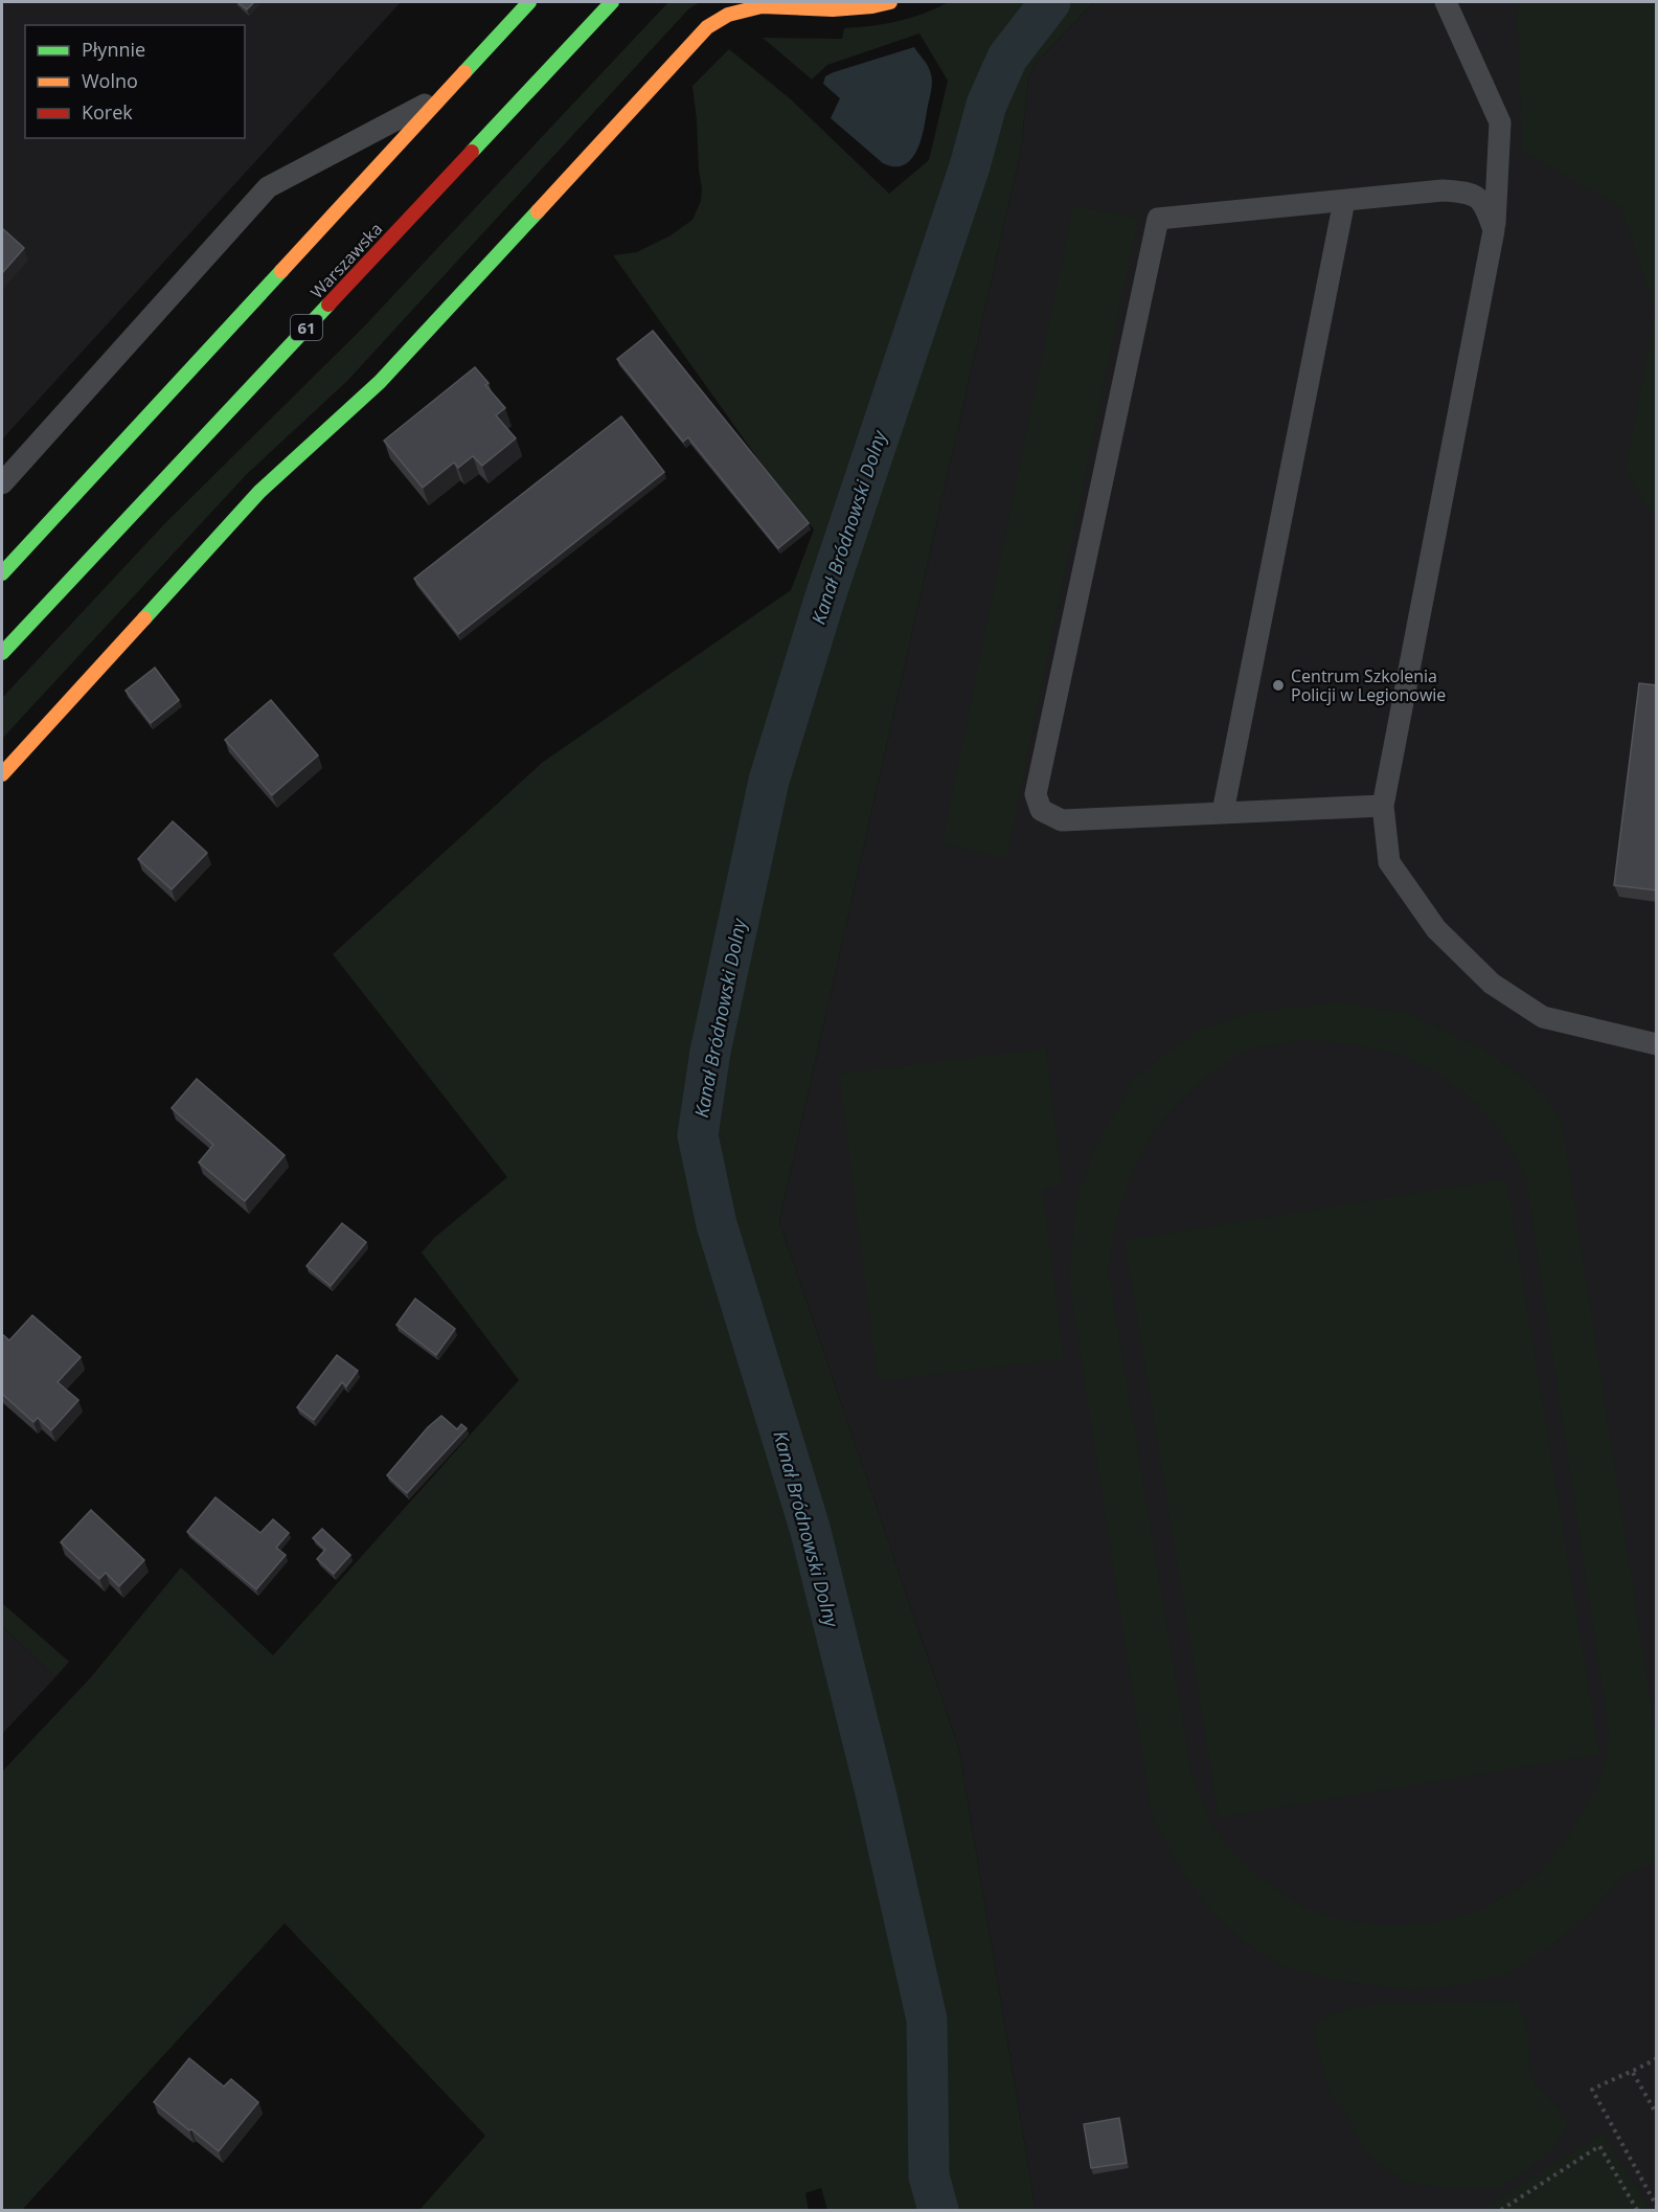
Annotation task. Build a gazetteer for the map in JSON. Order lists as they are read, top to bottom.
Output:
{
  "streets": {
    "main road": ["Warszawska", "61"]
  },
  "water": ["Kanał Bródnowski Dolny"],
  "places": ["Centrum Szkolenia Policji w Legionowie"],
  "legend": ["Płynnie", "Wolno", "Korek"]
}
